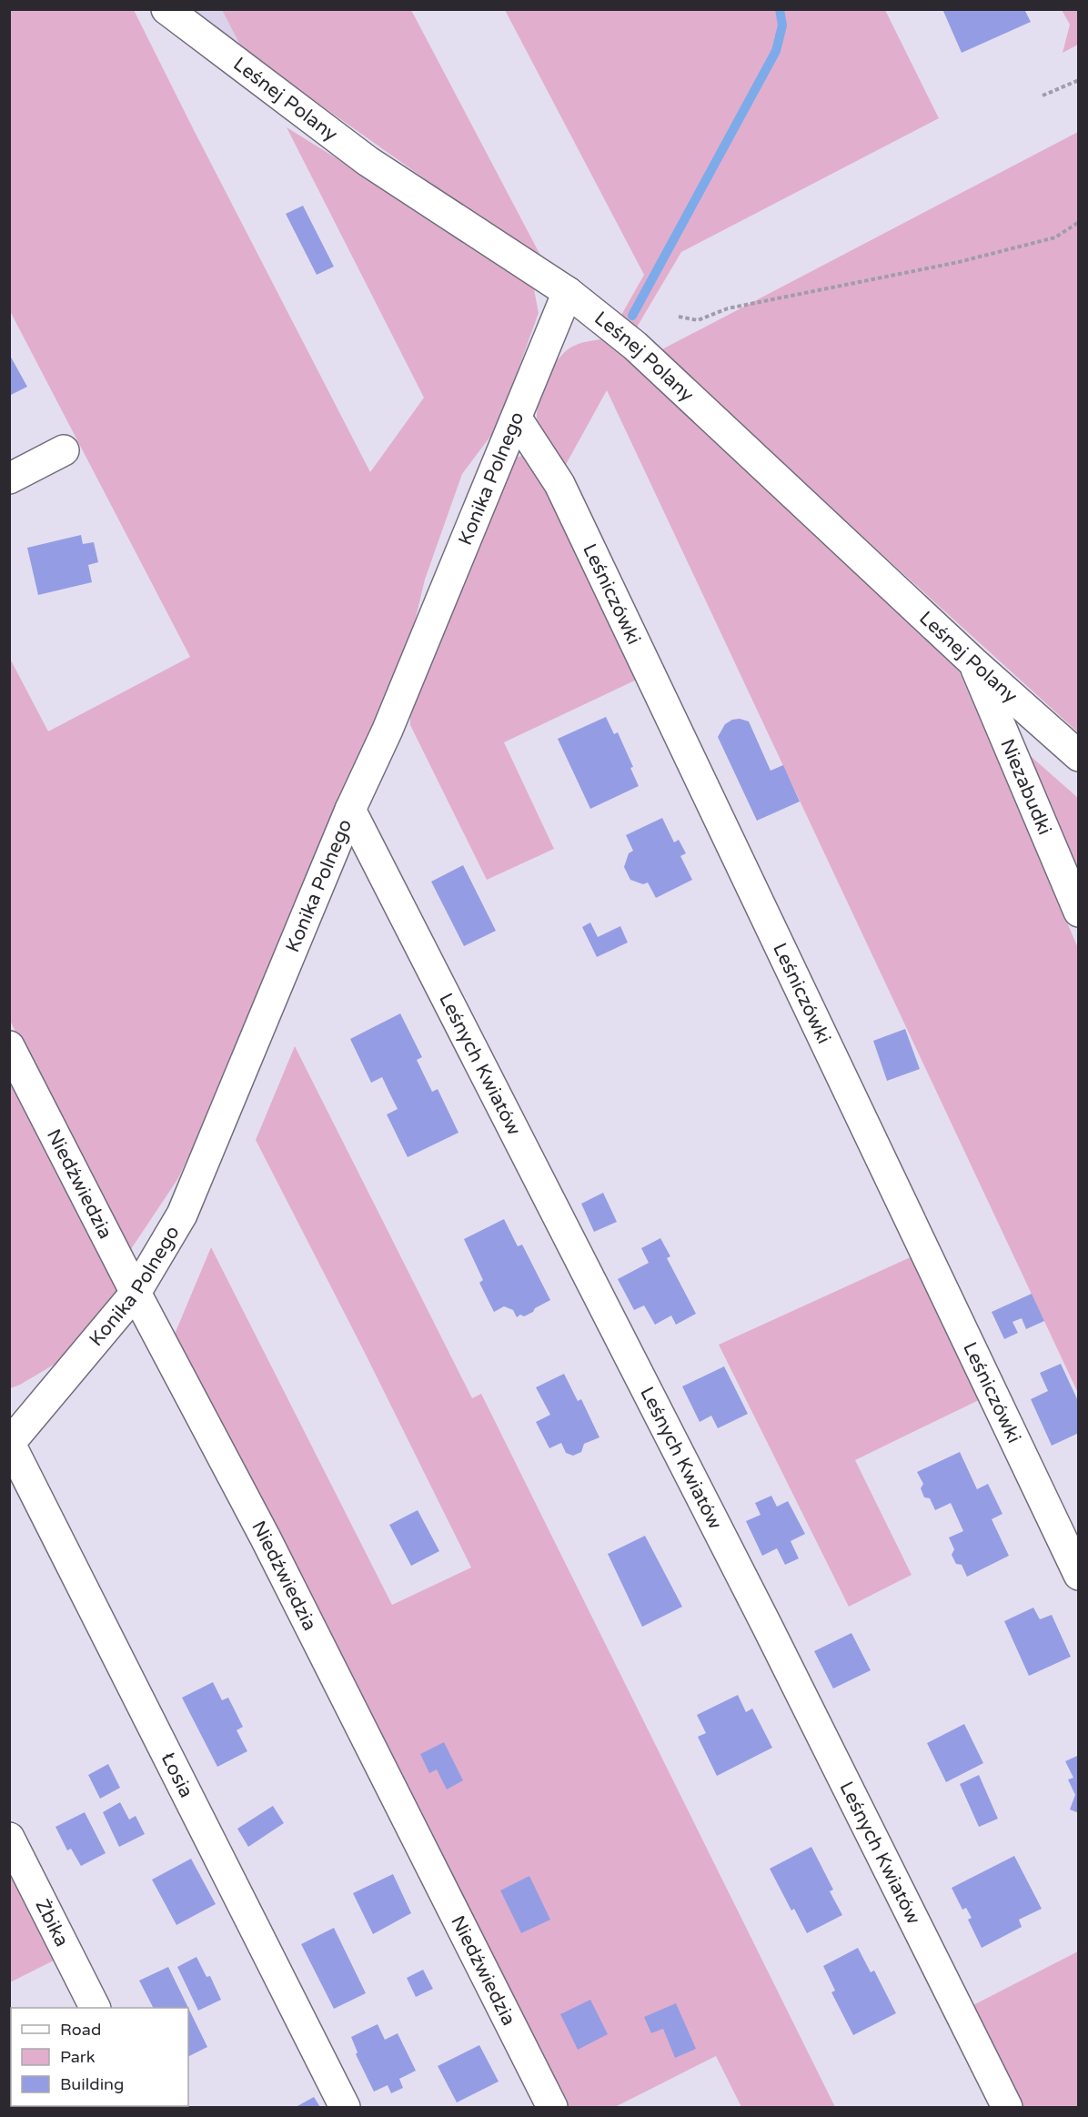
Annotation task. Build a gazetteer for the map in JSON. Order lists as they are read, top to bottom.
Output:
{
  "streets": {
    "street": [
      "Leśnej Polany",
      "Konika Polnego",
      "Leśniczówki",
      "Niezabudki",
      "Leśnych Kwiatów",
      "Niedźwiedzia",
      "Łosia",
      "Żbika"
    ]
  },
  "crossings": [
    ["Leśnej Polany", "Konika Polnego"],
    ["Leśnej Polany", "Niezabudki"],
    ["Konika Polnego", "Leśniczówki"],
    ["Konika Polnego", "Leśnych Kwiatów"],
    ["Konika Polnego", "Niedźwiedzia"],
    ["Konika Polnego", "Łosia"]
  ],
  "legend": ["Road", "Park", "Building"]
}
